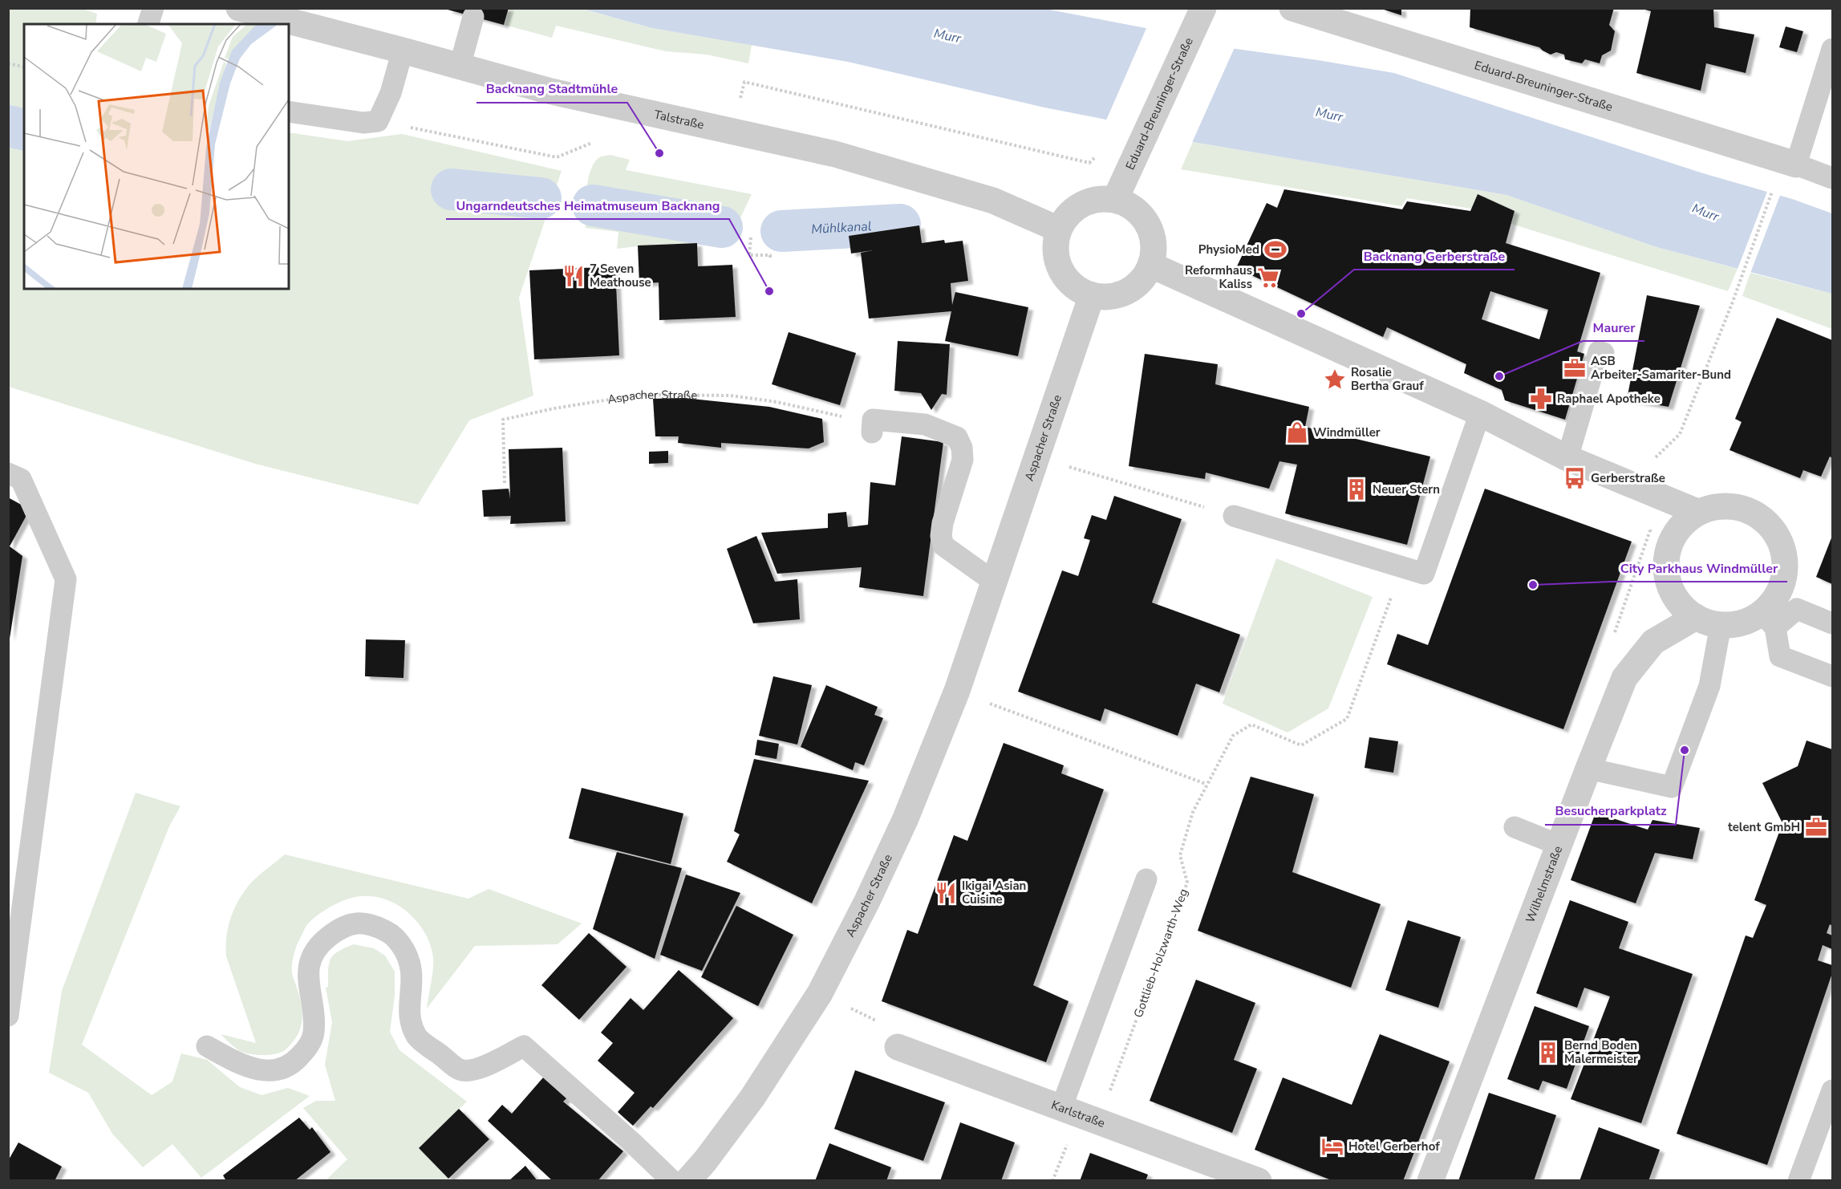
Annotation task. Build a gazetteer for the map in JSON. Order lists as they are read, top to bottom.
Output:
{
  "streets": {
    "street": [
      "Eduard-Breuninger-Straße",
      "Talstraße",
      "Aspacher Straße",
      "Wilhelmstraße",
      "Karlstraße"
    ],
    "path": ["Gottlieb-Holzwarth-Weg"]
  },
  "crossings": [
    ["Eduard-Breuninger-Straße", "Talstraße"],
    ["Eduard-Breuninger-Straße", "Aspacher Straße"],
    ["Talstraße", "Aspacher Straße"],
    ["Gottlieb-Holzwarth-Weg", "Karlstraße"]
  ],
  "water": ["Murr", "Mühlkanal"],
  "places": {
    "other": [
      "Backnang Stadtmühle",
      "Ungarndeutsches Heimatmuseum Backnang",
      "Backnang Gerberstraße",
      "Maurer",
      "City Parkhaus Windmüller",
      "Besucherparkplatz"
    ],
    "sports": ["PhysioMed"],
    "restaurant": ["7 Seven Meathouse", "Ikigai Asian Cuisine"],
    "supermarket": ["Reformhaus Kaliss"],
    "office": ["ASB Arbeiter-Samariter-Bund", "telent GmbH"],
    "place": ["Rosalie Bertha Grauf"],
    "pharmacy": ["Raphael Apotheke"],
    "shop": ["Windmüller"],
    "bus stop": ["Gerberstraße"],
    "building": ["Neuer Stern", "Bernd Boden Malermeister"],
    "hotel": ["Hotel Gerberhof"]
  }
}
